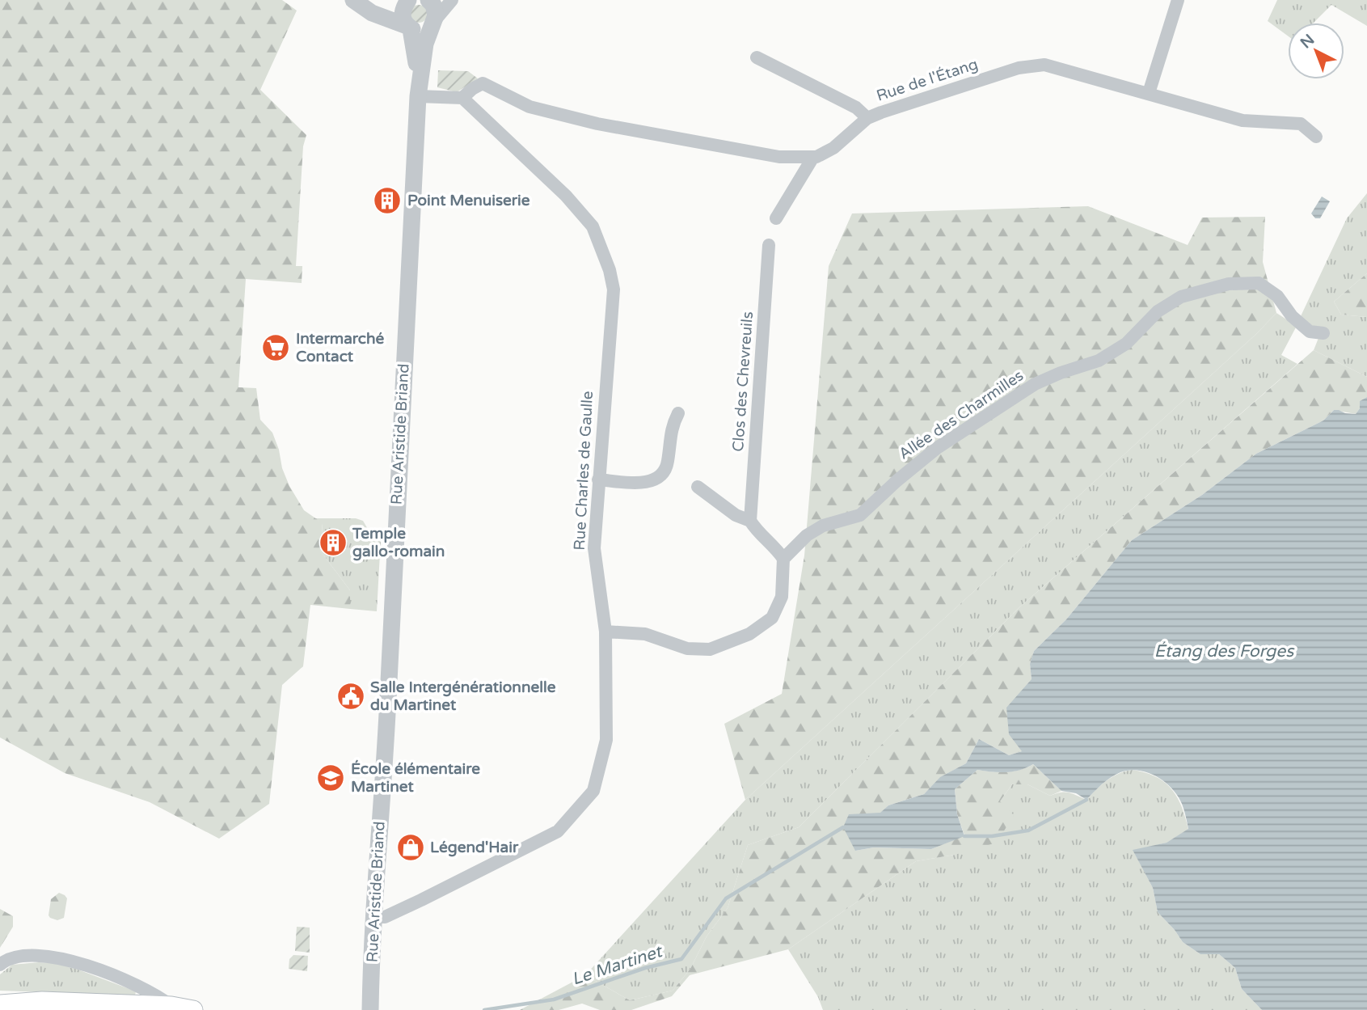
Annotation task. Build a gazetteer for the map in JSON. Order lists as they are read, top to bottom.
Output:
{
  "streets": {
    "street": [
      "Rue de l'Étang",
      "Clos des Chevreuils",
      "Allée des Charmilles",
      "Rue Aristide Briand",
      "Rue Charles de Gaulle"
    ]
  },
  "crossings": [
    ["Rue de l'Étang", "Rue Charles de Gaulle"],
    ["Rue Aristide Briand", "Rue Charles de Gaulle"]
  ],
  "water": ["Étang des Forges", "Le Martinet"],
  "places": {
    "building": ["Point Menuiserie", "Temple gallo-romain"],
    "supermarket": ["Intermarché Contact"],
    "public building": ["Salle Intergénérationnelle du Martinet"],
    "school or university": ["École élémentaire Martinet"],
    "shop": ["Légend'Hair"]
  },
  "north": "top left"
}
